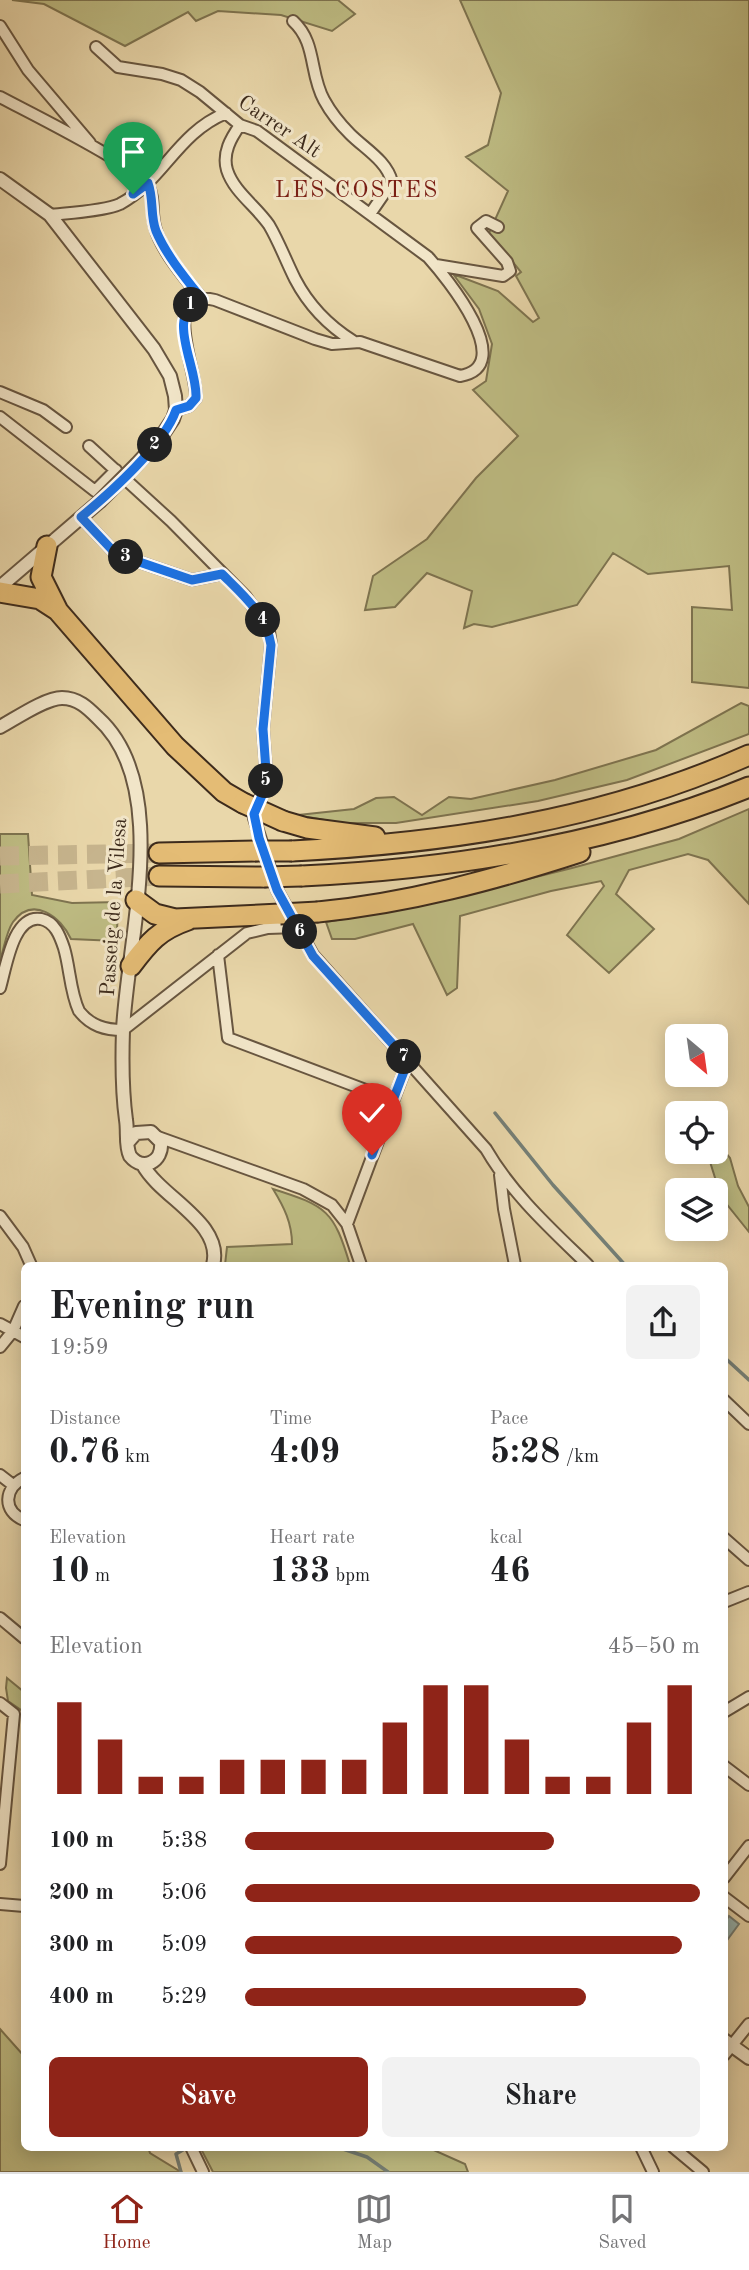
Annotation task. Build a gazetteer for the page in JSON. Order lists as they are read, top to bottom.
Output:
{
  "streets": {
    "street": ["Carrer Alt", "Passeig de la Vilesa"]
  },
  "districts": ["LES COSTES"],
  "north": "bottom right",
  "page": {
    "pins": [
      "1",
      "2",
      "3",
      "4",
      "5",
      "6",
      "7"
    ],
    "heading": ["Evening run", "19:59"],
    "stats": [
      ["Distance", "0.76 km"],
      ["Time", "4:09"],
      ["Pace", "5:28 /km"],
      ["Elevation", "10 m"],
      ["Heart rate", "133 bpm"],
      ["kcal", "46"]
    ],
    "chart": ["Elevation", "45–50 m"],
    "list": [
      {
        "name": "100 m",
        "note": "5:38"
      },
      {
        "name": "200 m",
        "note": "5:06"
      },
      {
        "name": "300 m",
        "note": "5:09"
      },
      {
        "name": "400 m",
        "note": "5:29"
      }
    ],
    "buttons": ["Save", "Share"],
    "tabs": ["Home", "Map", "Saved"]
  }
}
